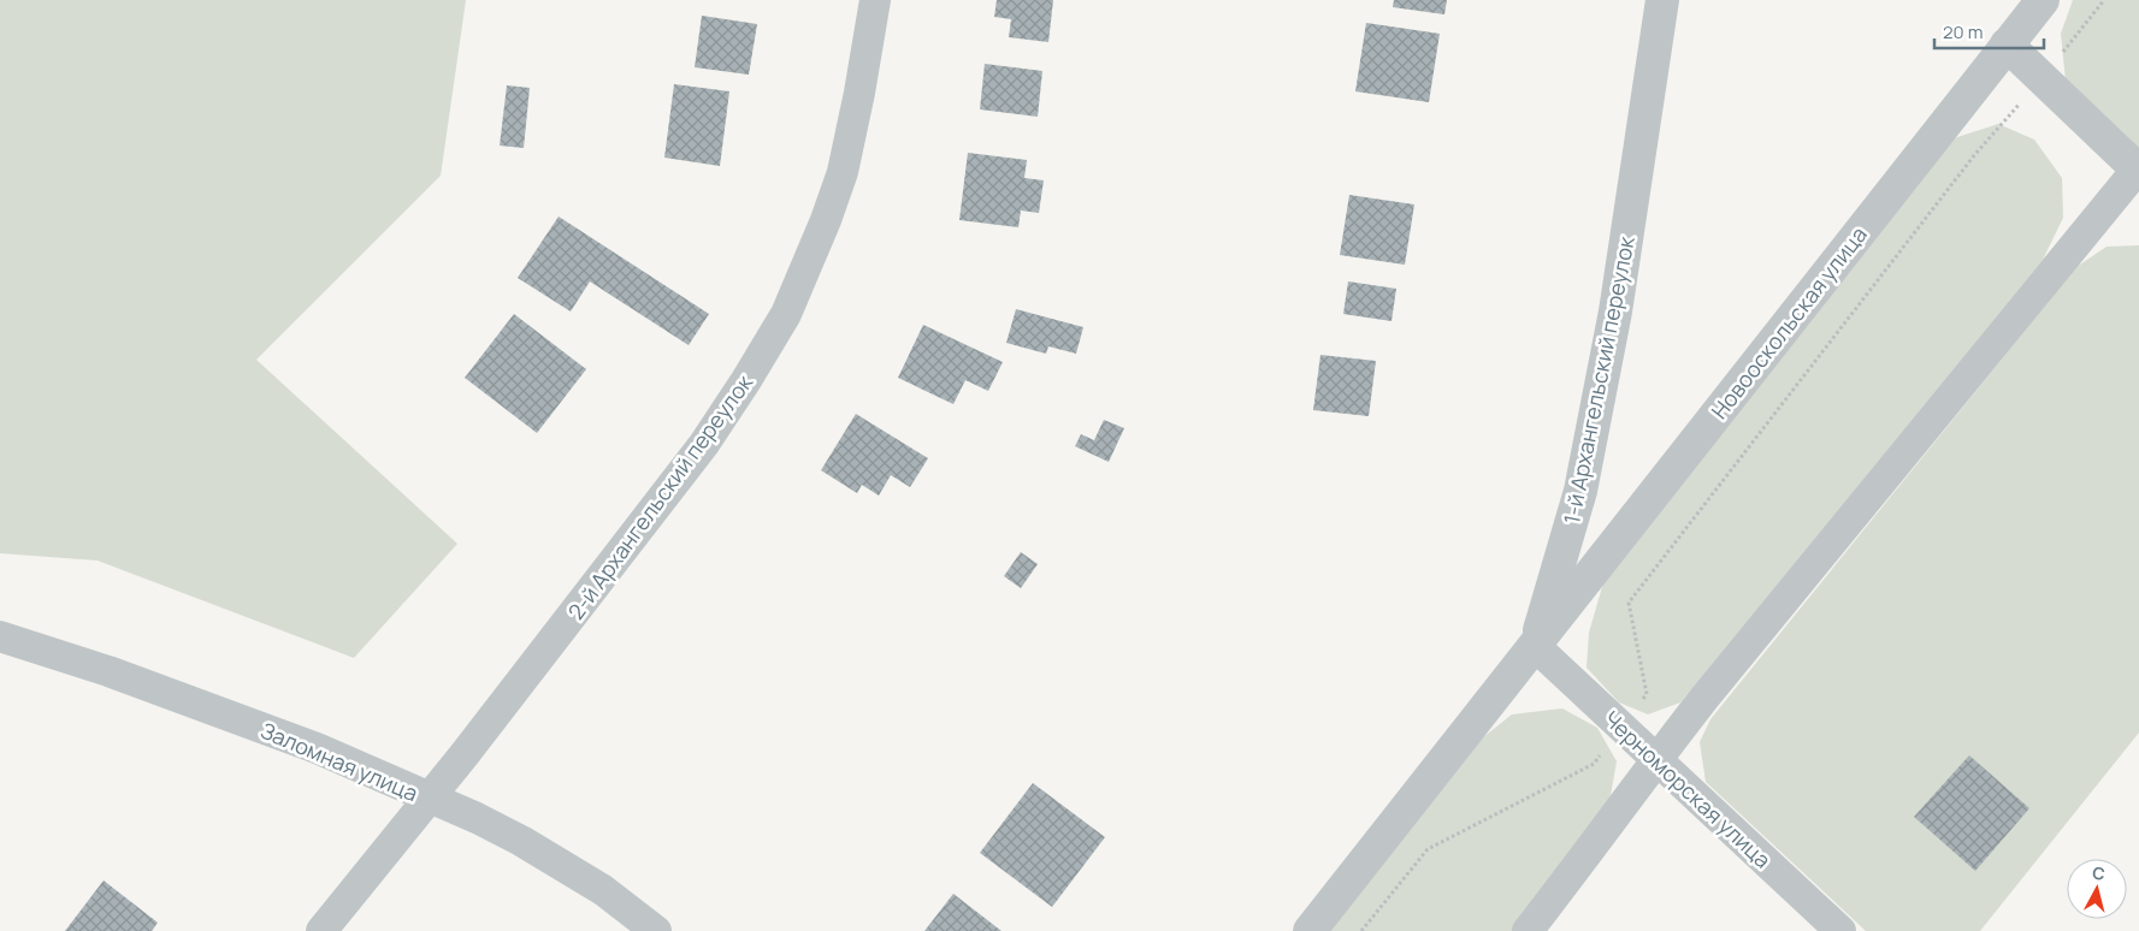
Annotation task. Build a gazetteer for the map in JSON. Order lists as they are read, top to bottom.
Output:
{
  "streets": {
    "street": [
      "Новооскольская улица",
      "1-й Архангельский переулок",
      "2-й Архангельский переулок",
      "Заломная улица",
      "Черноморская улица"
    ]
  },
  "crossings": [
    ["Новооскольская улица", "1-й Архангельский переулок"],
    ["Новооскольская улица", "Черноморская улица"],
    ["1-й Архангельский переулок", "Черноморская улица"],
    ["2-й Архангельский переулок", "Заломная улица"]
  ],
  "scale_bar": "20 m",
  "north": "top"
}
